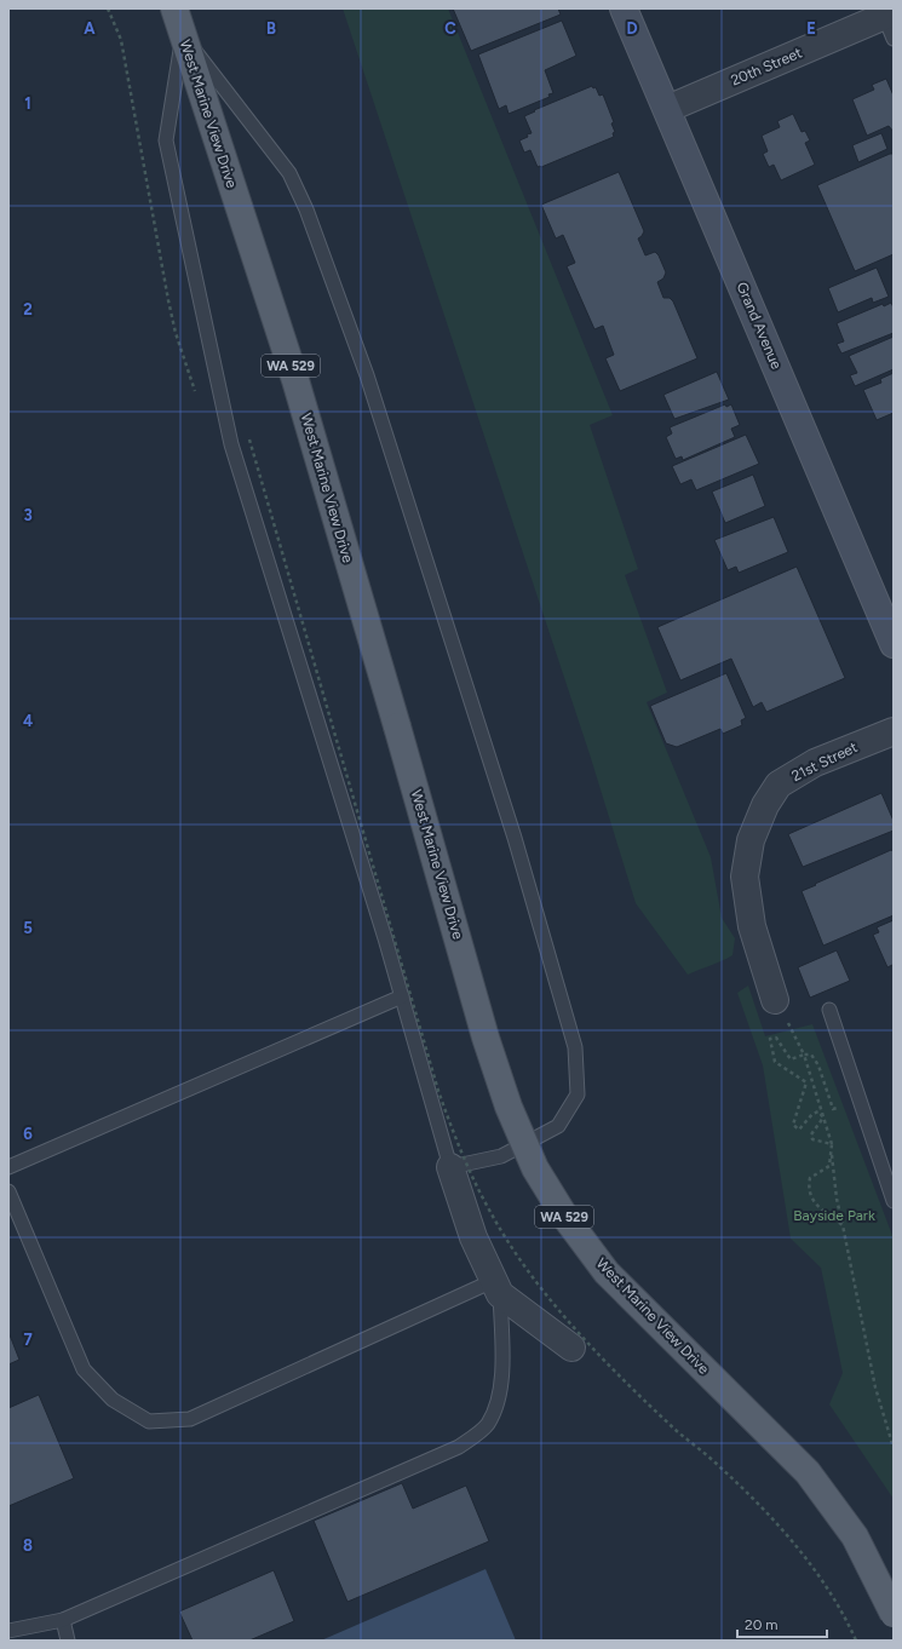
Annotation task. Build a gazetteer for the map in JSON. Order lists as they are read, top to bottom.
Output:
{
  "streets": {
    "main road": ["West Marine View Drive", "WA 529"],
    "street": ["20th Street", "Grand Avenue", "21st Street"]
  },
  "crossings": [
    ["20th Street", "Grand Avenue"]
  ],
  "parks": ["Bayside Park"],
  "scale_bar": "20 m",
  "grid": {
    "columns": [
      "A",
      "B",
      "C",
      "D",
      "E"
    ],
    "rows": [
      "1",
      "2",
      "3",
      "4",
      "5",
      "6",
      "7",
      "8"
    ]
  }
}
